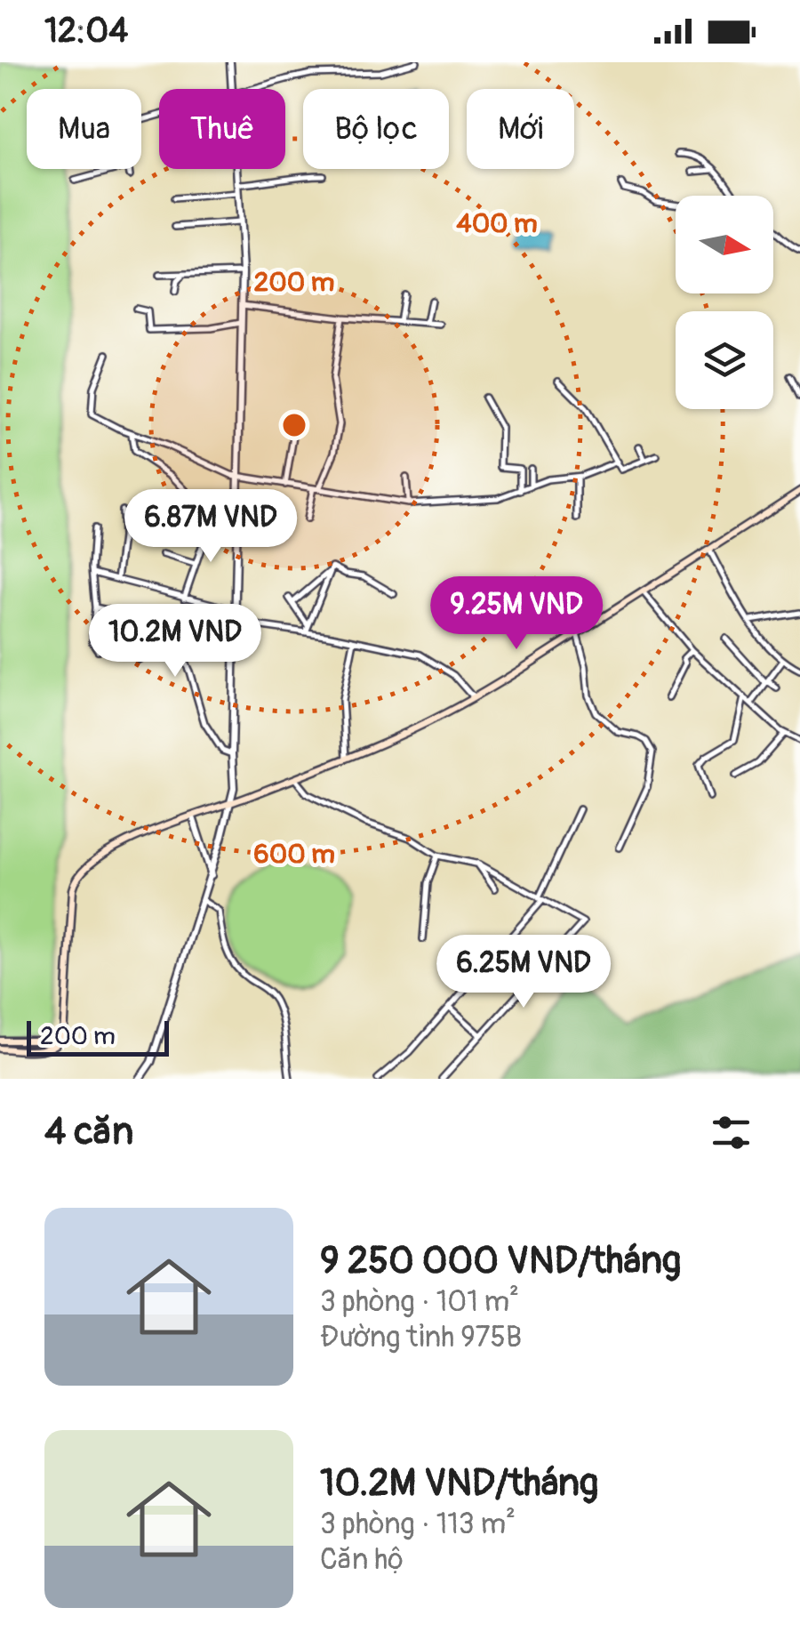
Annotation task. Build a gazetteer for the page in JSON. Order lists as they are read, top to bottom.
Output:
{
  "scale_bar": "200 m",
  "north": "right",
  "page": {
    "status": "12:04",
    "chip": [
      "Mua",
      "Thuê",
      "Bộ lọc",
      "Mới"
    ],
    "price": [
      "6.87M VND",
      "9.25M VND",
      "10.2M VND",
      "6.25M VND"
    ],
    "scale": "200 m",
    "heading": "4 căn",
    "list": [
      {
        "name": "9 250 000 VND/tháng",
        "note": "3 phòng · 101 m² · Đường tỉnh 975B"
      },
      {
        "name": "10.2M VND/tháng",
        "note": "3 phòng · 113 m² · Căn hộ"
      }
    ]
  },
  "rings": ["400 m", "200 m", "600 m"]
}
